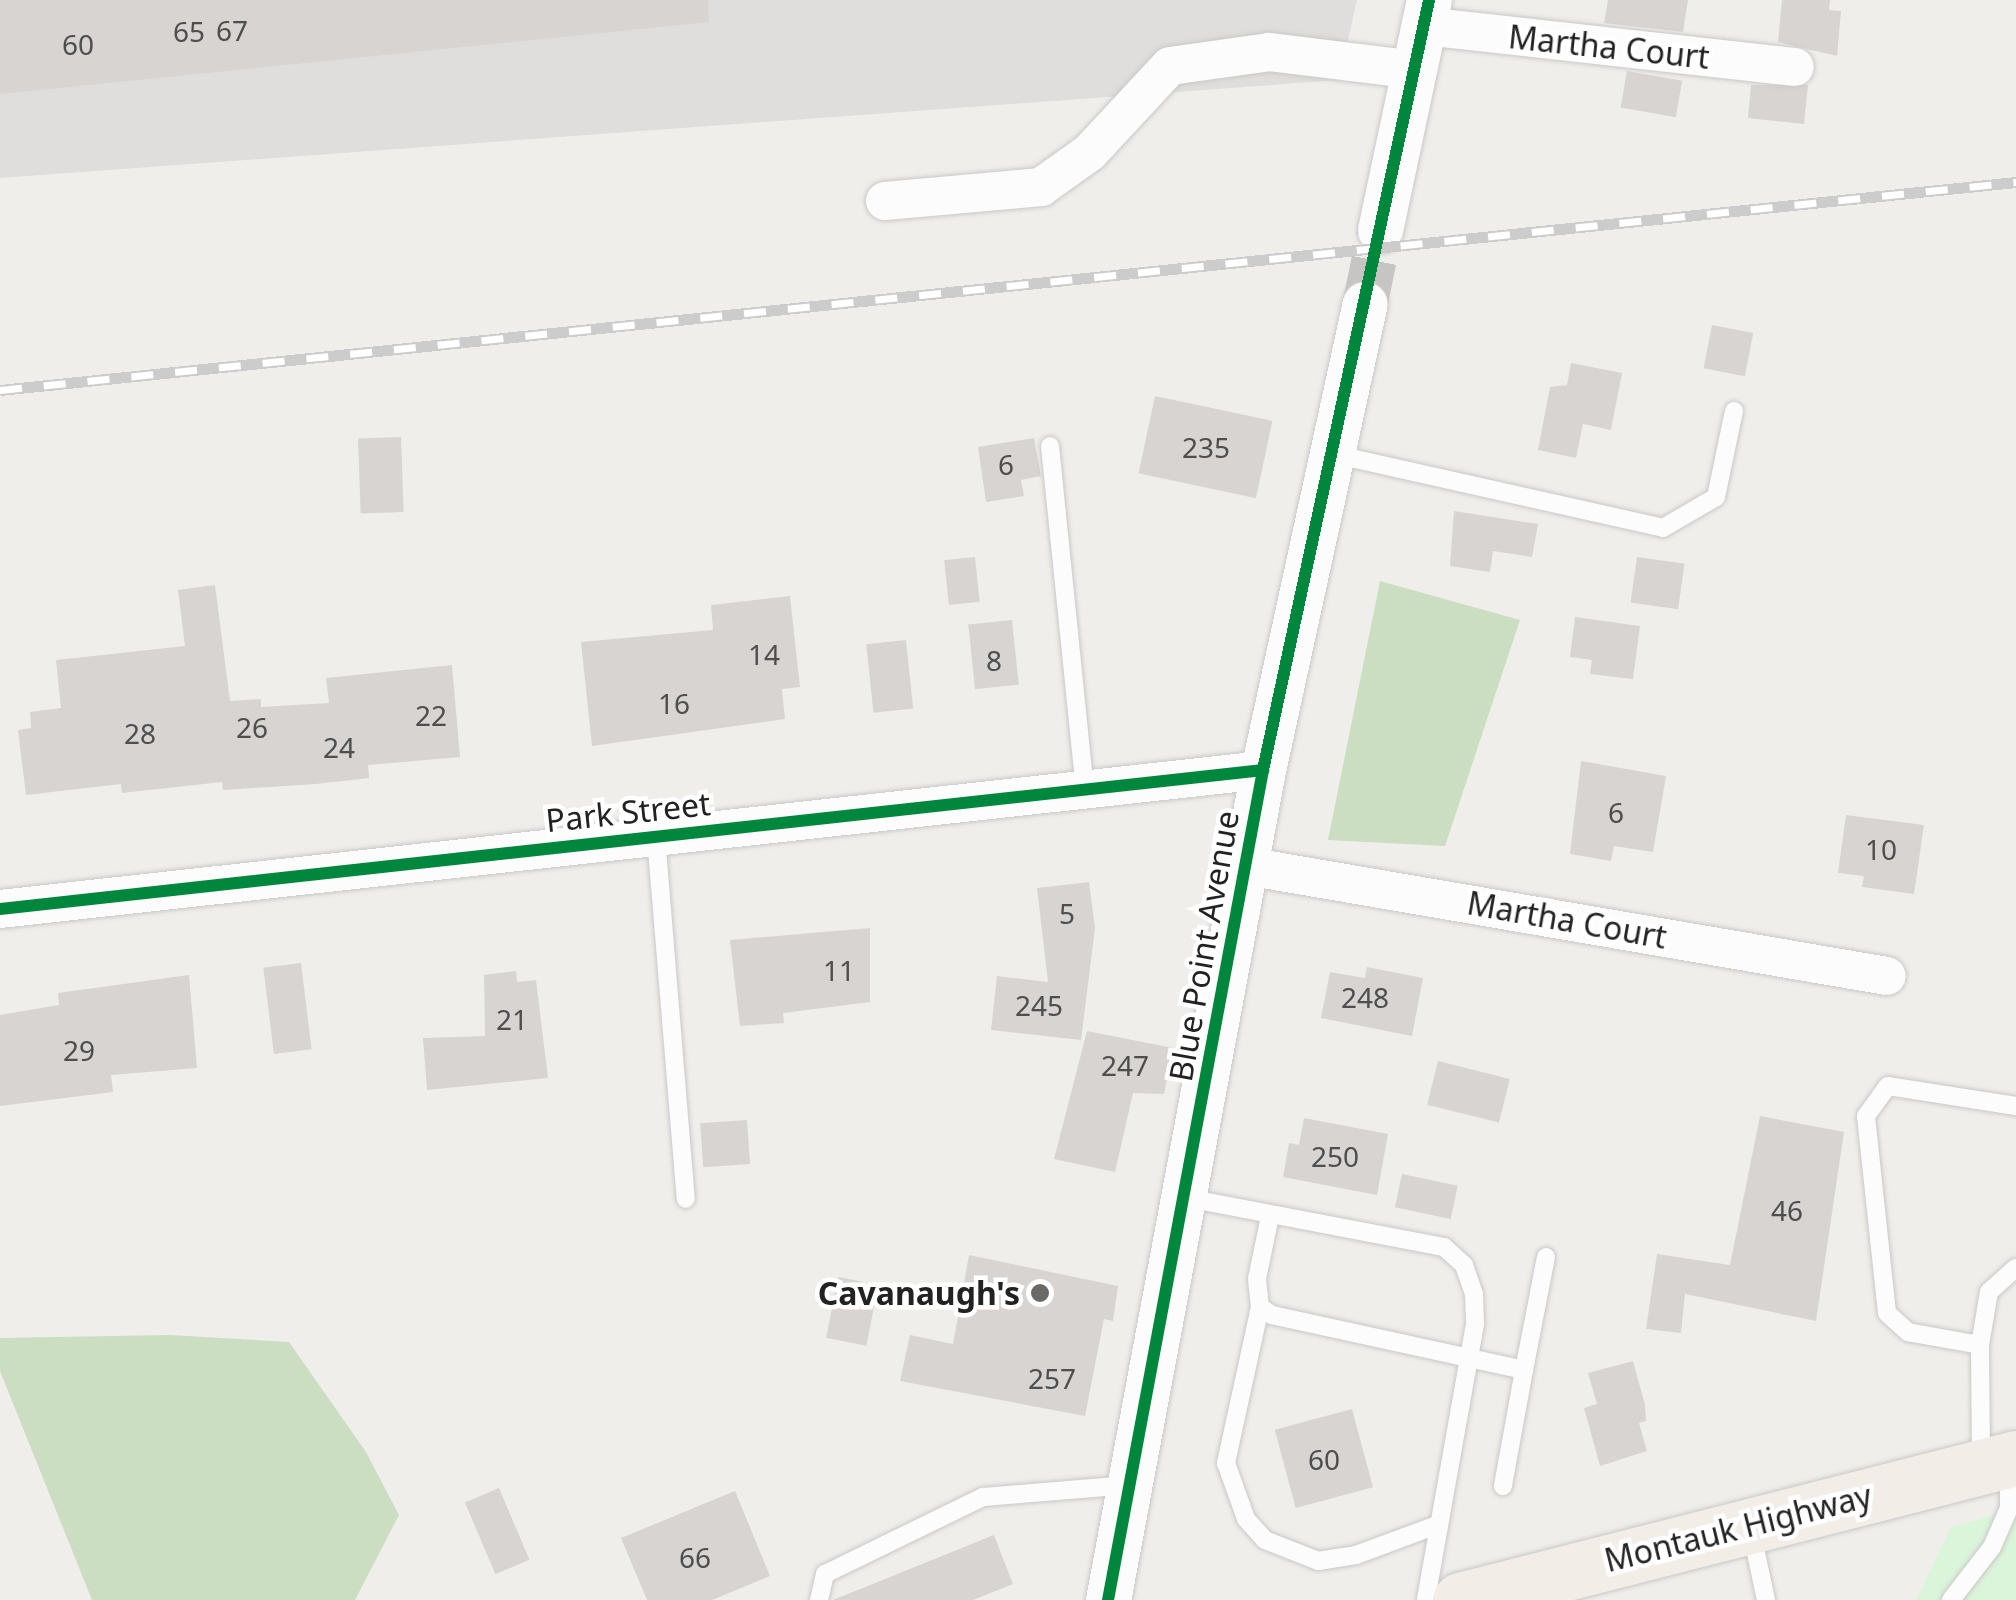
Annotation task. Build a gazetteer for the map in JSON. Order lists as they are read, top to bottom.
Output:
{
  "streets": {
    "main road": ["Montauk Highway"],
    "street": ["Martha Court", "Park Street", "Blue Point Avenue"]
  },
  "crossings": [
    ["Martha Court", "Blue Point Avenue"],
    ["Park Street", "Blue Point Avenue"]
  ],
  "places": ["Cavanaugh's"],
  "house_numbers": [
    "67",
    "65",
    "60",
    "235",
    "6",
    "14",
    "8",
    "16",
    "22",
    "26",
    "28",
    "24",
    "6",
    "10",
    "5",
    "11",
    "248",
    "245",
    "21",
    "29",
    "247",
    "250",
    "46",
    "257",
    "60",
    "66"
  ]
}
